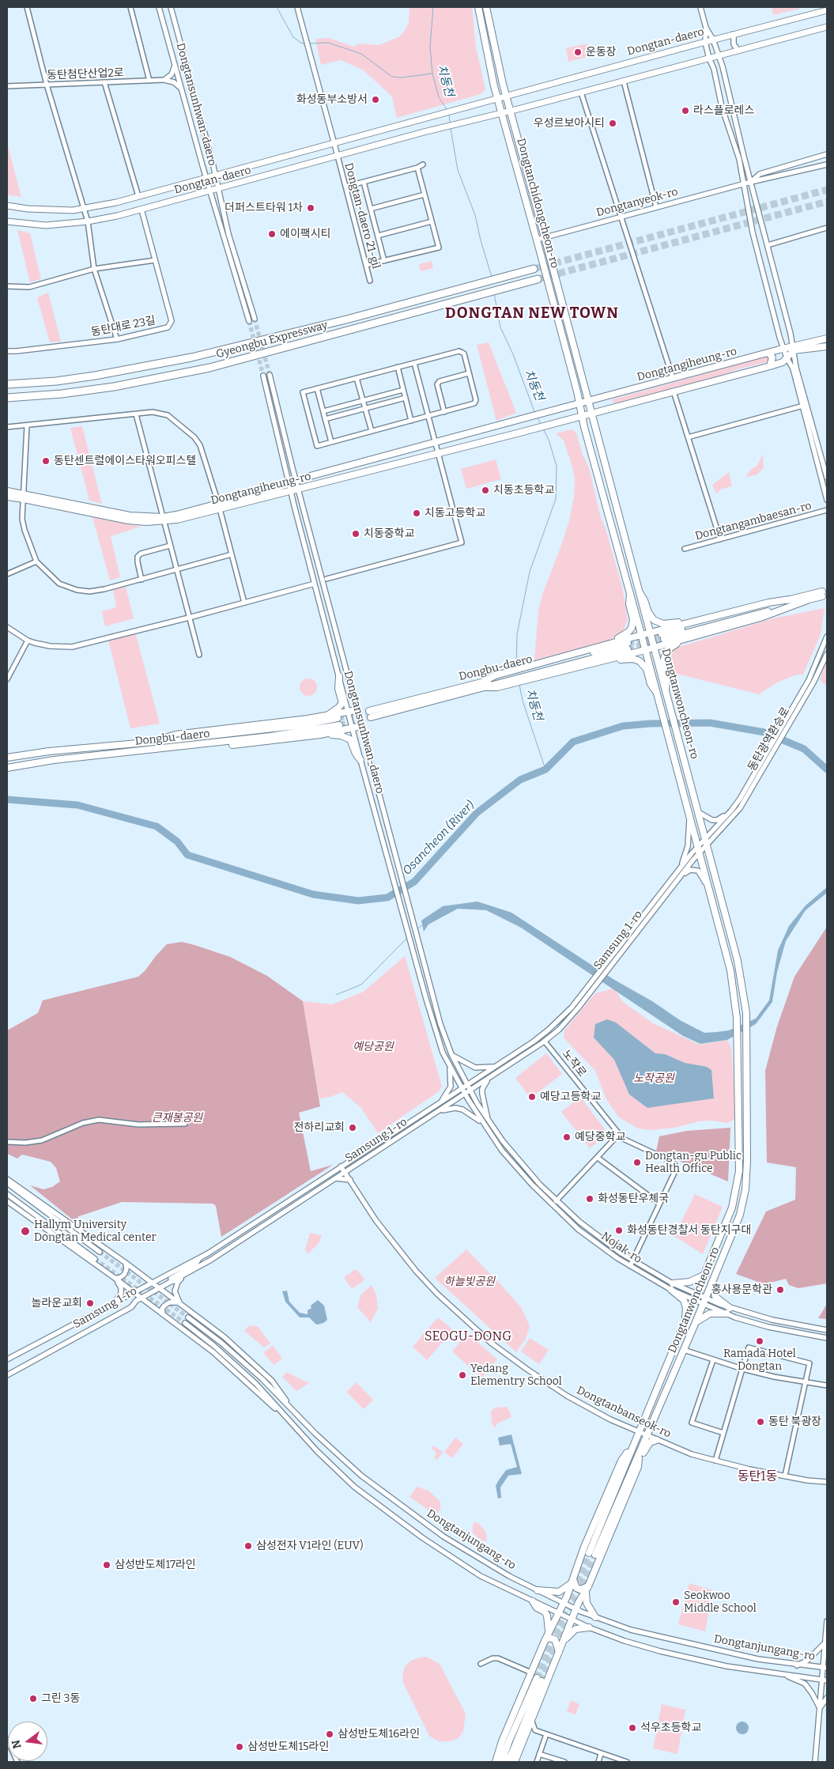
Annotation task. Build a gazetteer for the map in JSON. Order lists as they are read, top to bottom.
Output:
{
  "streets": {
    "highway": ["Gyeongbu Expressway"],
    "main road": [
      "Dongtan-daero",
      "Dongtanchidongcheon-ro",
      "Dongtangiheung-ro",
      "Dongbu-daero",
      "Dongtanwoncheon-ro"
    ],
    "street": [
      "동탄첨단산업2로",
      "Dongtansunhwan-daero",
      "Dongtanyeok-ro",
      "Dongtan-daero 21-gil",
      "동탄대로 23길",
      "Dongtangambaesan-ro",
      "동탄광역환승로",
      "Samsung 1-ro",
      "노작로",
      "Nojak-ro",
      "Dongtanbanseok-ro",
      "Dongtanjungang-ro"
    ]
  },
  "crossings": [
    ["Dongtan-daero", "Dongtansunhwan-daero"],
    ["Dongtan-daero", "Dongtanchidongcheon-ro"],
    ["Dongtan-daero", "Dongtan-daero 21-gil"],
    ["Dongtan-daero", "동탄대로 23길"],
    ["Dongtansunhwan-daero", "Dongtangiheung-ro"],
    ["Dongtansunhwan-daero", "Samsung 1-ro"],
    ["Dongtansunhwan-daero", "Nojak-ro"],
    ["Dongtanyeok-ro", "Dongtanchidongcheon-ro"],
    ["Dongtanchidongcheon-ro", "Dongtangiheung-ro"],
    ["Dongtanchidongcheon-ro", "Dongtanwoncheon-ro"],
    ["Dongtangiheung-ro", "Dongtanwoncheon-ro"],
    ["Dongtanwoncheon-ro", "Samsung 1-ro"],
    ["Dongtanwoncheon-ro", "Nojak-ro"],
    ["Dongtanwoncheon-ro", "Dongtanbanseok-ro"],
    ["Samsung 1-ro", "노작로"],
    ["Samsung 1-ro", "Nojak-ro"],
    ["Samsung 1-ro", "Dongtanbanseok-ro"],
    ["노작로", "Nojak-ro"]
  ],
  "districts": ["DONGTAN NEW TOWN", "SEOGU-DONG", "동탄1동"],
  "water": ["치동천", "Osancheon (River)"],
  "parks": [
    "예당공원",
    "노작공원",
    "큰재봉공원",
    "하늘빛공원"
  ],
  "places": [
    "운동장",
    "화성동부소방서",
    "라스플로레스",
    "우성르보아시티",
    "더퍼스트타워 1차",
    "에이팩시티",
    "동탄센트럴에이스타워오피스텔",
    "치동초등학교",
    "치동고등학교",
    "치동중학교",
    "예당고등학교",
    "전하리교회",
    "예당중학교",
    "Dongtan-gu Public Health Office",
    "화성동탄우체국",
    "화성동탄경찰서 동탄지구대",
    "Hallym University Dongtan Medical center",
    "홍사용문학관",
    "놀라운교회",
    "Ramada Hotel Dongtan",
    "Yedang Elementry School",
    "동탄 북광장",
    "삼성전자 V1라인 (EUV)",
    "삼성반도체17라인",
    "Seokwoo Middle School",
    "그린 3동",
    "석우초등학교",
    "삼성반도체16라인",
    "삼성반도체15라인"
  ],
  "north": "left"
}
